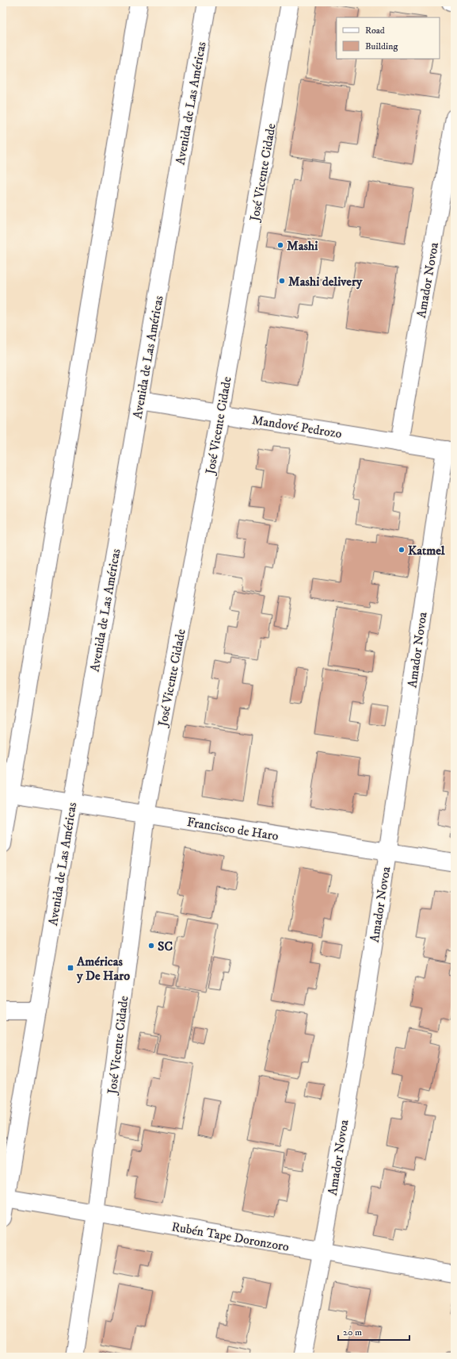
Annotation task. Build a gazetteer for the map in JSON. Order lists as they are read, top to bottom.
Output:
{
  "streets": {
    "street": [
      "Avenida de Las Américas",
      "José Vicente Cidade",
      "Amador Novoa",
      "Mandové Pedrozo",
      "Francisco de Haro",
      "Rubén Tape Doronzoro"
    ]
  },
  "crossings": [
    ["Avenida de Las Américas", "Mandové Pedrozo"],
    ["Avenida de Las Américas", "Francisco de Haro"],
    ["Avenida de Las Américas", "Rubén Tape Doronzoro"],
    ["José Vicente Cidade", "Mandové Pedrozo"],
    ["José Vicente Cidade", "Francisco de Haro"],
    ["José Vicente Cidade", "Rubén Tape Doronzoro"],
    ["Amador Novoa", "Mandové Pedrozo"],
    ["Amador Novoa", "Francisco de Haro"],
    ["Amador Novoa", "Rubén Tape Doronzoro"]
  ],
  "places": {
    "other": [
      "Mashi",
      "Mashi delivery",
      "Katmel",
      "SC"
    ],
    "transit": ["Américas y De Haro"]
  },
  "legend": ["Road", "Building"],
  "scale_bar": "20 m"
}
